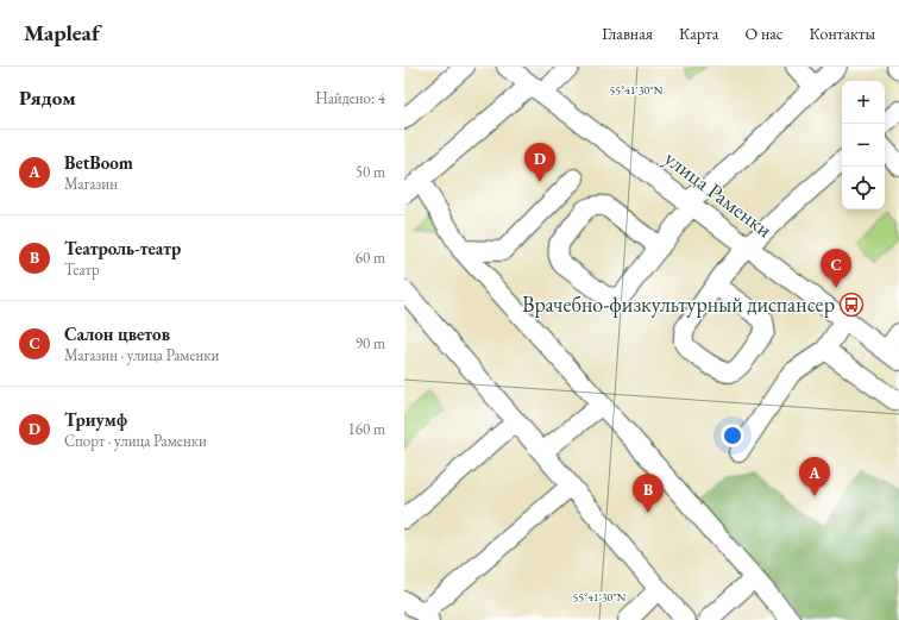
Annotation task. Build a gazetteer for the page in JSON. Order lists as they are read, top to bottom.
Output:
{
  "streets": {
    "street": ["улица Раменки"]
  },
  "places": {
    "bus stop": ["Врачебно-физкультурный диспансер"]
  },
  "page": {
    "header": "Mapleaf",
    "nav": [
      "Главная",
      "Карта",
      "О нас",
      "Контакты"
    ],
    "heading": ["Рядом", "Найдено: 4"],
    "map_buttons": ["+", "−"],
    "list": [
      {
        "mark": "A",
        "name": "BetBoom",
        "note": "Магазин",
        "value": "50 m"
      },
      {
        "mark": "B",
        "name": "Театроль-театр",
        "note": "Театр",
        "value": "60 m"
      },
      {
        "mark": "C",
        "name": "Салон цветов",
        "note": "Магазин · улица Раменки",
        "value": "90 m"
      },
      {
        "mark": "D",
        "name": "Триумф",
        "note": "Спорт · улица Раменки",
        "value": "160 m"
      }
    ],
    "pins": [
      "D",
      "C",
      "A",
      "B"
    ]
  },
  "coordinates": ["55°41'30\"N"]
}
